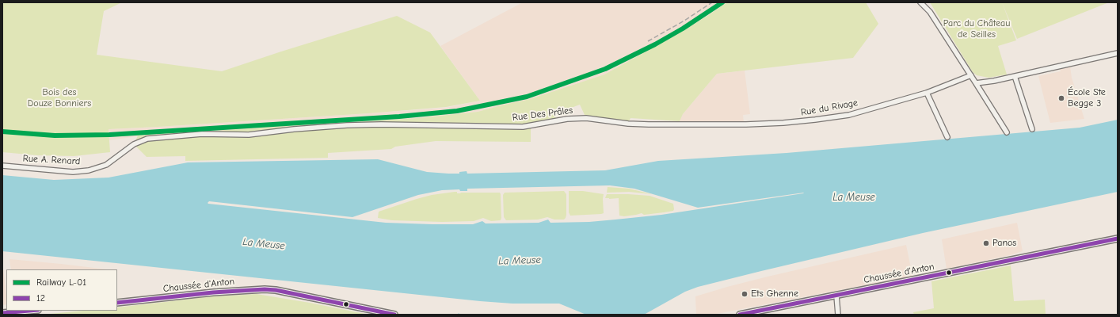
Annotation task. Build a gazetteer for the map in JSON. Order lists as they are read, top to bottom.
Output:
{
  "streets": {
    "main road": ["Chaussée d'Anton"],
    "street": ["Rue du Rivage", "Rue Des Prâles", "Rue A. Renard"]
  },
  "crossings": [
    ["Rue du Rivage", "Rue Des Prâles"],
    ["Rue Des Prâles", "Rue A. Renard"]
  ],
  "water": ["La Meuse"],
  "parks": ["Parc du Château de Seilles", "Bois des Douze Bonniers"],
  "places": ["École Ste Begge 3", "Panos", "Ets Ghenne"],
  "lines": ["rail line L-01", "transit line 12"],
  "legend": ["Railway L-01", "12"]
}
